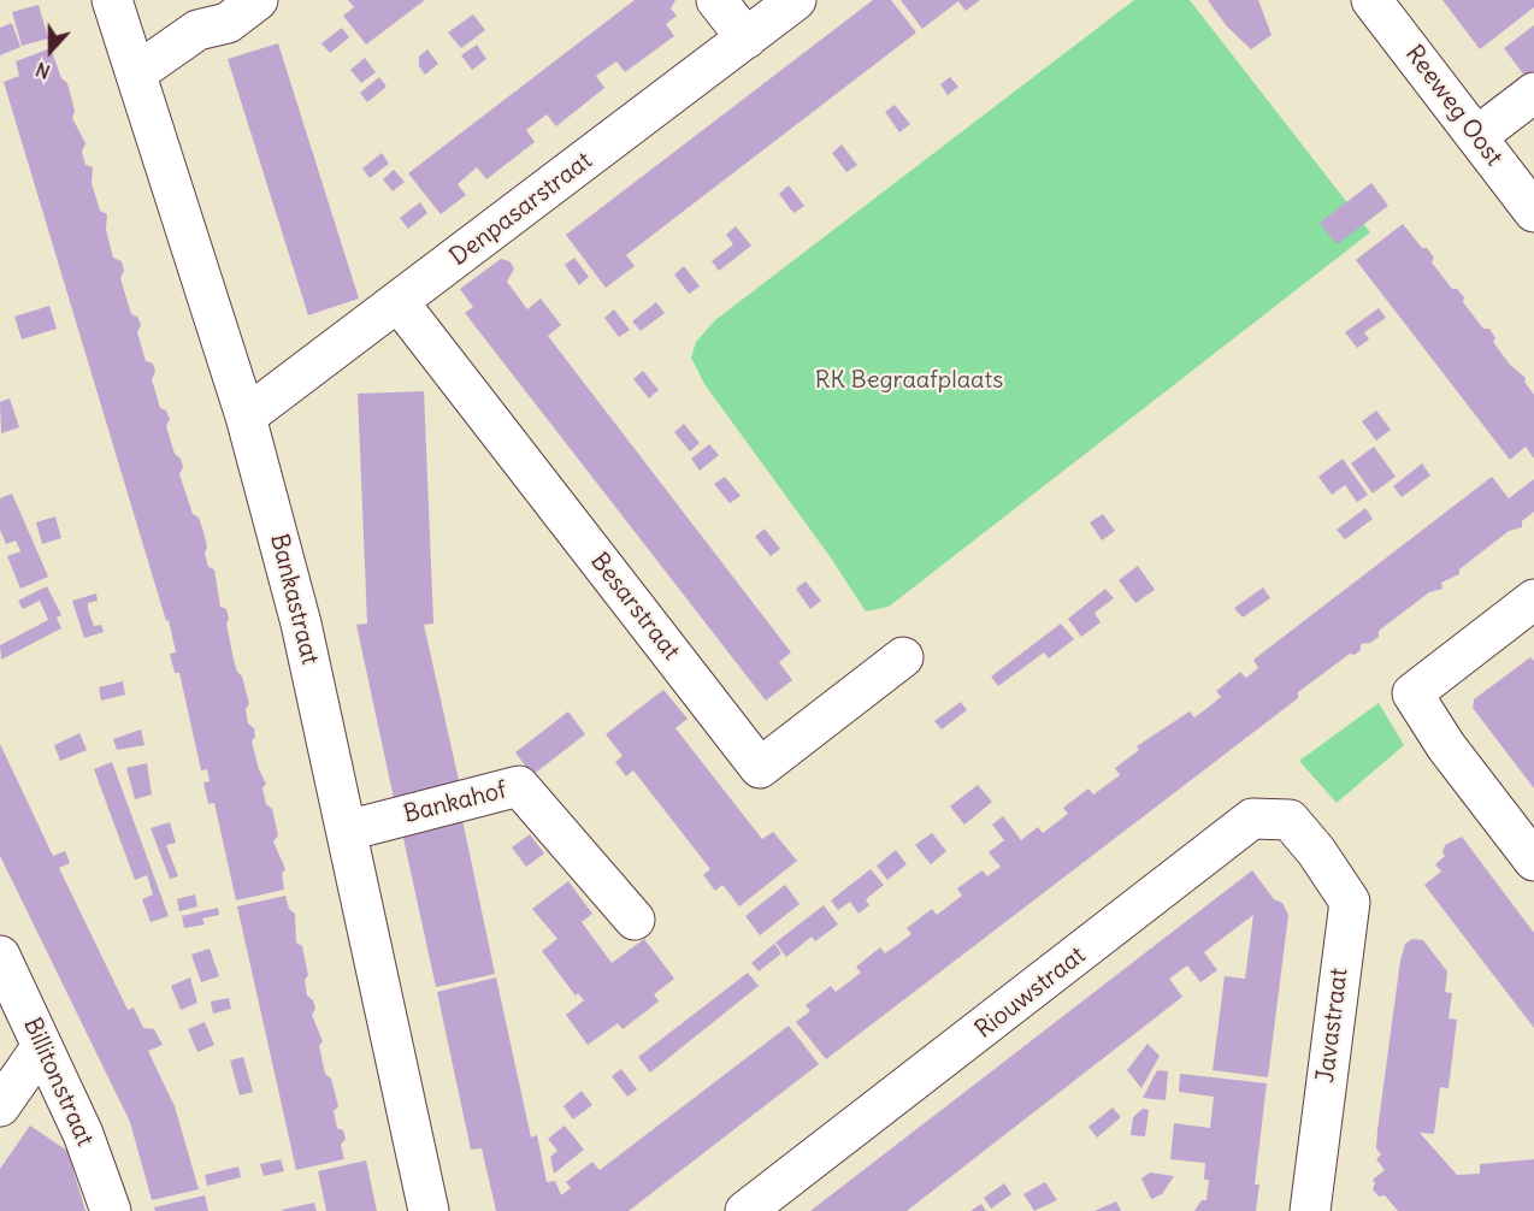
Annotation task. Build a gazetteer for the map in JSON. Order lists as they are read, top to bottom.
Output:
{
  "streets": {
    "street": [
      "Reeweg Oost",
      "Denpasarstraat",
      "Bankastraat",
      "Besarstraat",
      "Bankahof",
      "Riouwstraat",
      "Javastraat",
      "Billitonstraat"
    ]
  },
  "crossings": [
    ["Denpasarstraat", "Bankastraat"],
    ["Denpasarstraat", "Besarstraat"],
    ["Bankastraat", "Bankahof"],
    ["Riouwstraat", "Javastraat"]
  ],
  "parks": ["RK Begraafplaats"],
  "north": "bottom"
}
